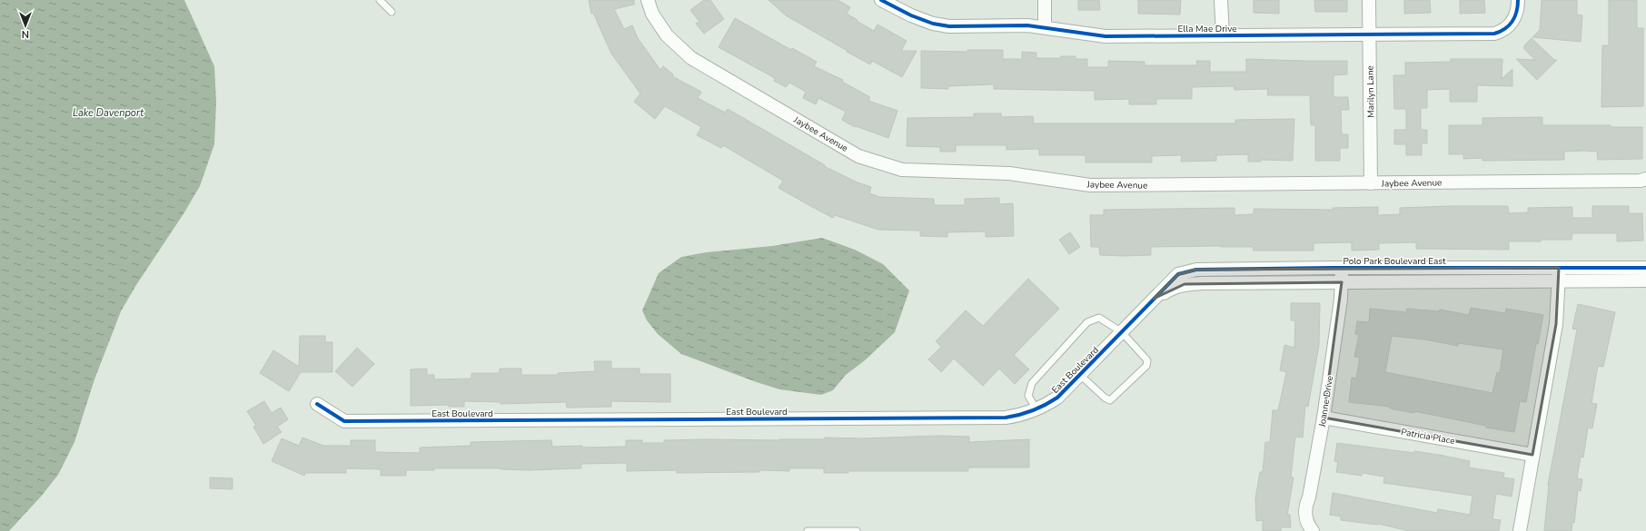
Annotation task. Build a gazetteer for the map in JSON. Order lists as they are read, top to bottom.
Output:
{
  "streets": {
    "street": [
      "Ella Mae Drive",
      "Marilyn Lane",
      "Jaybee Avenue",
      "Polo Park Boulevard East",
      "East Boulevard",
      "Joanne Drive",
      "Patricia Place"
    ]
  },
  "crossings": [
    ["Ella Mae Drive", "Marilyn Lane"],
    ["Marilyn Lane", "Jaybee Avenue"],
    ["Polo Park Boulevard East", "East Boulevard"],
    ["Polo Park Boulevard East", "Joanne Drive"],
    ["Joanne Drive", "Patricia Place"]
  ],
  "water": ["Lake Davenport"],
  "north": "bottom"
}
